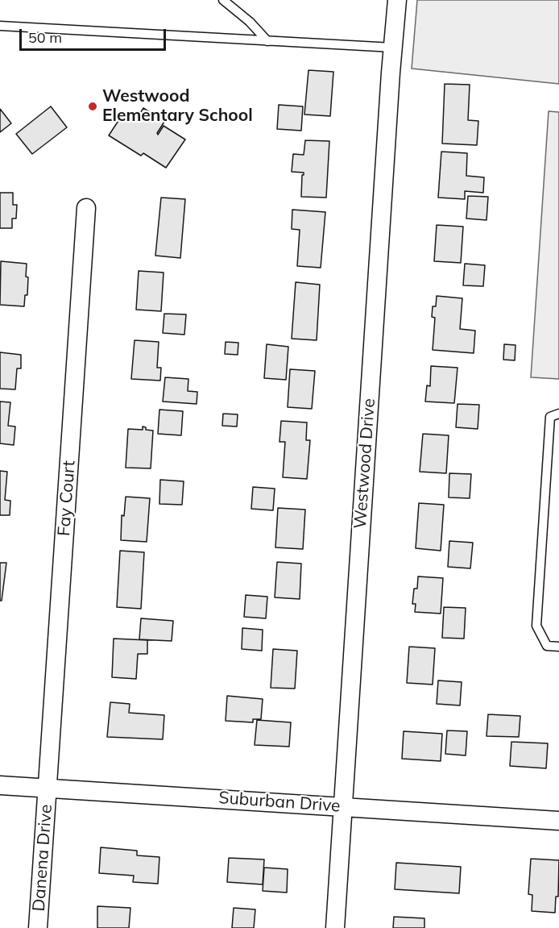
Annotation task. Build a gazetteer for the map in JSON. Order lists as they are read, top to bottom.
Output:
{
  "streets": {
    "street": [
      "Westwood Drive",
      "Fay Court",
      "Suburban Drive",
      "Danena Drive"
    ]
  },
  "crossings": [
    ["Westwood Drive", "Suburban Drive"],
    ["Fay Court", "Suburban Drive"],
    ["Fay Court", "Danena Drive"],
    ["Suburban Drive", "Danena Drive"]
  ],
  "places": ["Westwood Elementary School"],
  "scale_bar": "50 m"
}
